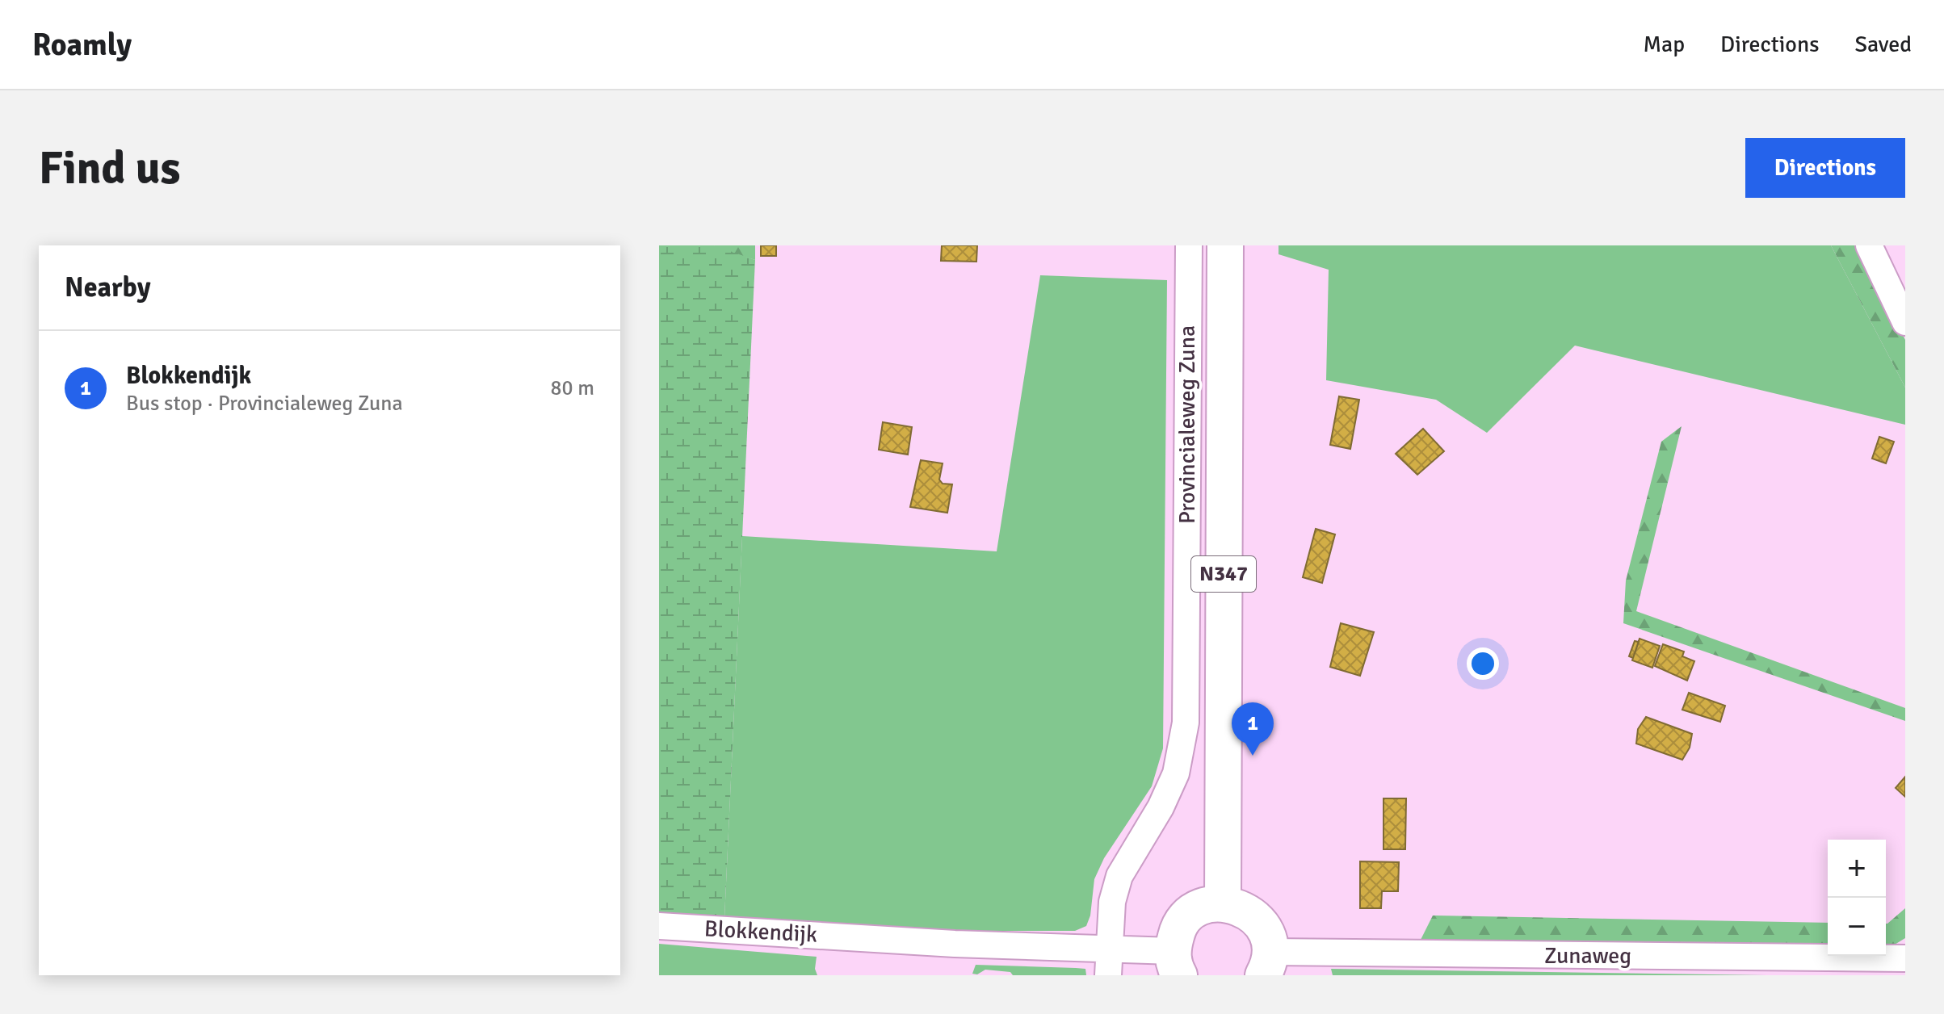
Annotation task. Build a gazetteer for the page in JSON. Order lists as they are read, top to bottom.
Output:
{
  "streets": {
    "main road": ["Provincialeweg Zuna", "N347"],
    "street": ["Blokkendijk", "Zunaweg"]
  },
  "crossings": [
    ["Provincialeweg Zuna", "Blokkendijk"]
  ],
  "page": {
    "header": "Roamly",
    "nav": ["Map", "Directions", "Saved"],
    "buttons": "Directions",
    "title": "Find us",
    "heading": "Nearby",
    "list": [
      {
        "mark": "1",
        "name": "Blokkendijk",
        "note": "Bus stop · Provincialeweg Zuna",
        "value": "80 m"
      }
    ],
    "pins": "1",
    "map_buttons": ["+", "−"]
  }
}
